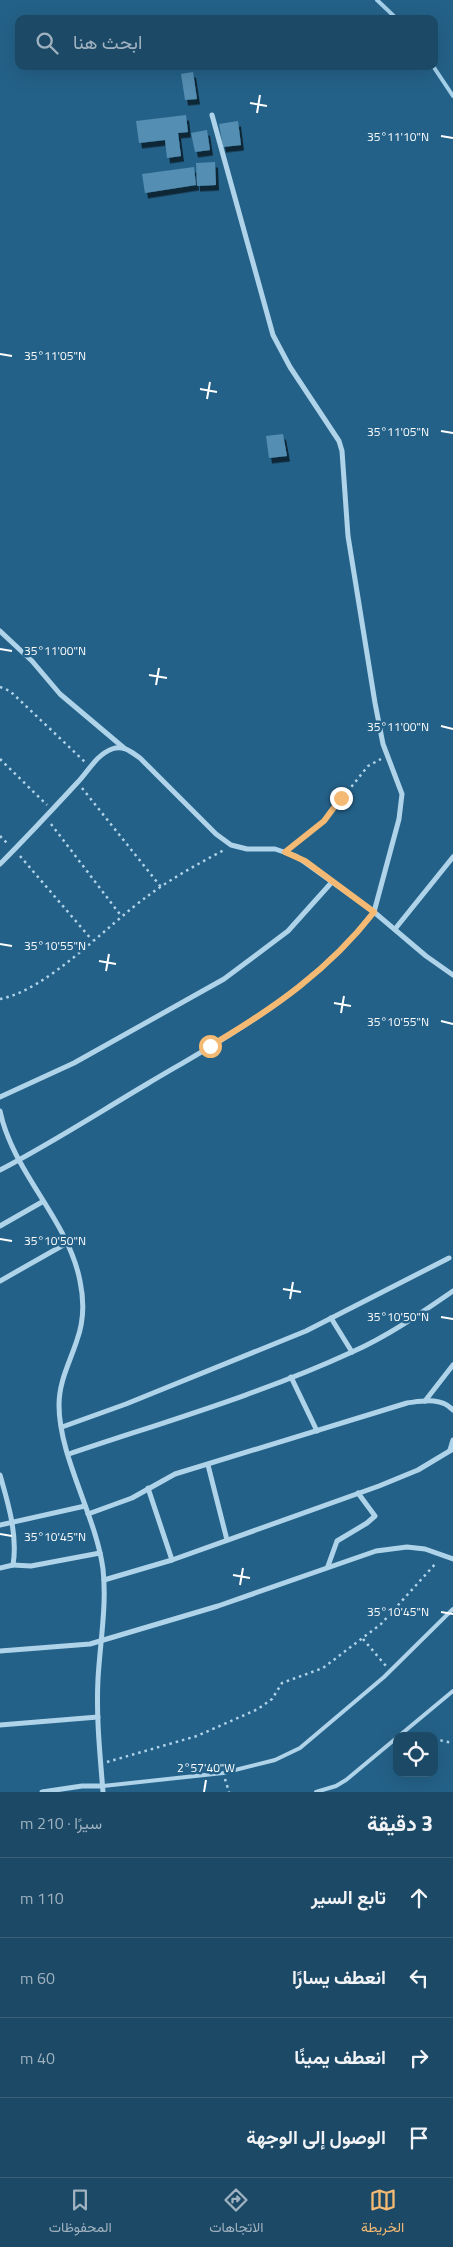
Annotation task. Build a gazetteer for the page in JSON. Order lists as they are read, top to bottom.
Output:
{
  "page": {
    "search": "ابحث هنا",
    "heading": ["3 دقيقة", "سيرًا · 210 m"],
    "list": [
      ["تابع السير", "110 m"],
      ["انعطف يسارًا", "60 m"],
      ["انعطف يمينًا", "40 m"],
      "الوصول إلى الوجهة"
    ],
    "nav": ["الخريطة", "الاتجاهات", "المحفوظات"]
  },
  "coordinates": [
    "35°11'10\"N",
    "35°11'05\"N",
    "35°11'00\"N",
    "35°10'55\"N",
    "35°10'50\"N",
    "35°10'45\"N",
    "2°57'40\"W"
  ]
}
